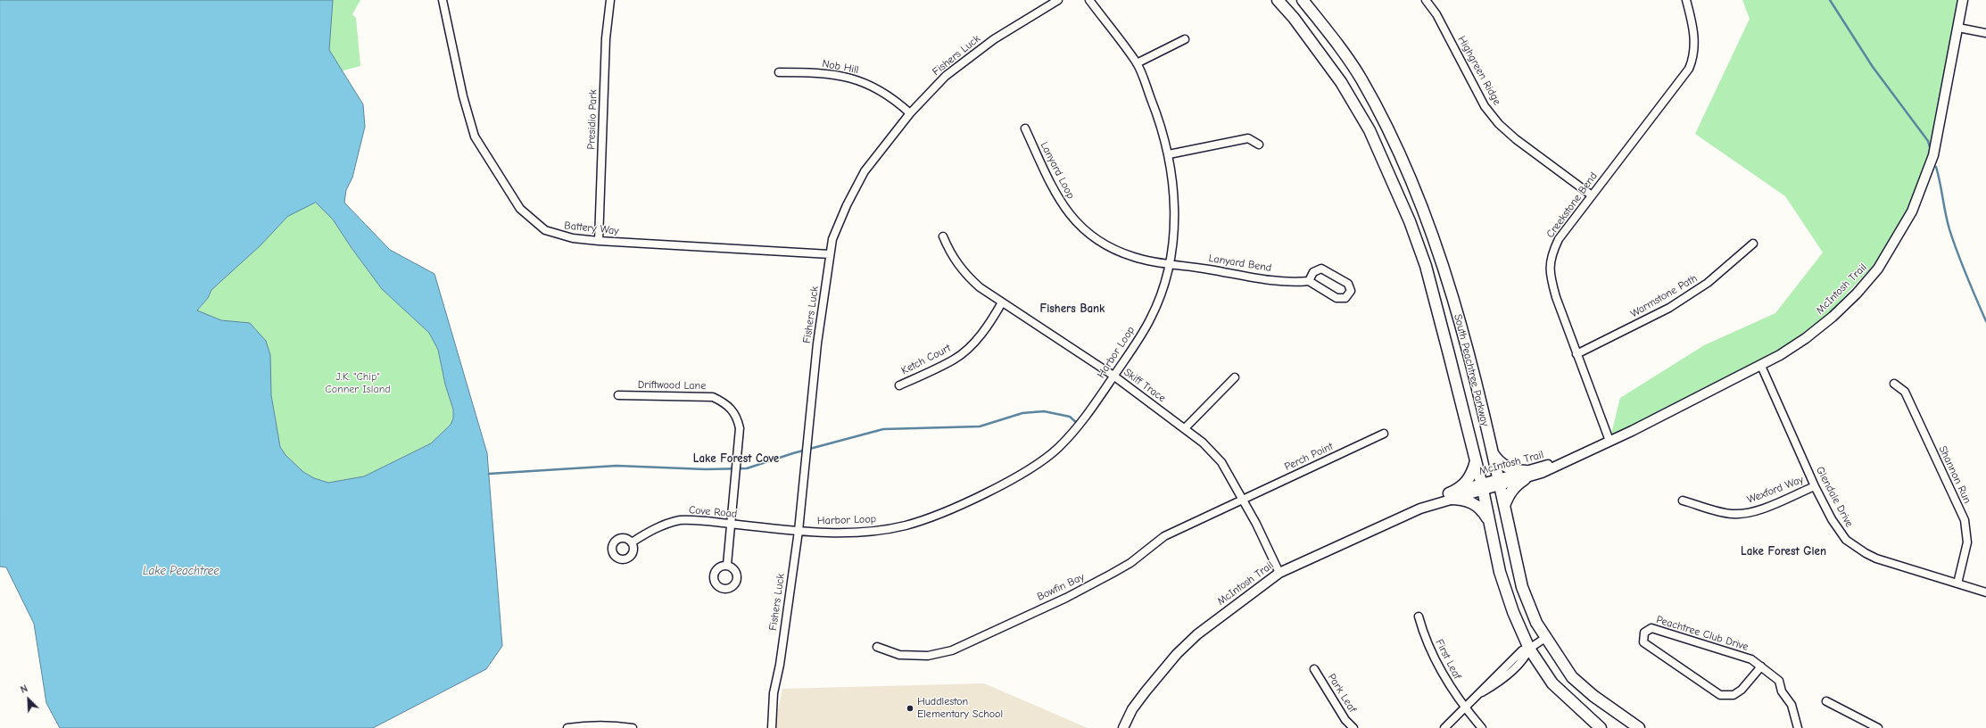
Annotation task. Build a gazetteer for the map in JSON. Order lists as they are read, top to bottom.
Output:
{
  "streets": {
    "main road": ["South Peachtree Parkway"],
    "street": [
      "Fishers Luck",
      "Nob Hill",
      "Highgreen Ridge",
      "Presidio Park",
      "Lanyard Loop",
      "Creekstone Bend",
      "Battery Way",
      "Lanyard Bend",
      "McIntosh Trail",
      "Warmstone Path",
      "Harbor Loop",
      "Ketch Court",
      "Driftwood Lane",
      "Skiff Trace",
      "Perch Point",
      "Shannon Run",
      "Wexford Way",
      "Glendale Drive",
      "Cove Road",
      "Bowfin Bay",
      "Peachtree Club Drive",
      "First Leaf",
      "Park Leaf"
    ]
  },
  "crossings": [
    ["Fishers Luck", "Nob Hill"],
    ["Fishers Luck", "Battery Way"],
    ["Fishers Luck", "Harbor Loop"],
    ["Fishers Luck", "Cove Road"],
    ["Highgreen Ridge", "Creekstone Bend"],
    ["Presidio Park", "Battery Way"],
    ["Lanyard Loop", "Lanyard Bend"],
    ["Lanyard Loop", "Harbor Loop"],
    ["Creekstone Bend", "McIntosh Trail"],
    ["Creekstone Bend", "Warmstone Path"],
    ["Lanyard Bend", "Harbor Loop"],
    ["McIntosh Trail", "South Peachtree Parkway"],
    ["McIntosh Trail", "Skiff Trace"],
    ["McIntosh Trail", "Glendale Drive"],
    ["Harbor Loop", "Skiff Trace"],
    ["Harbor Loop", "Cove Road"],
    ["Ketch Court", "Skiff Trace"],
    ["Driftwood Lane", "Cove Road"],
    ["Skiff Trace", "Perch Point"],
    ["Skiff Trace", "Bowfin Bay"],
    ["Perch Point", "Bowfin Bay"],
    ["Shannon Run", "Glendale Drive"],
    ["Wexford Way", "Glendale Drive"]
  ],
  "districts": ["Fishers Bank", "Lake Forest Cove", "Lake Forest Glen"],
  "water": ["Lake Peachtree"],
  "parks": ["J.K. \"Chip\" Conner Island"],
  "places": ["Huddleston Elementary School"],
  "north": "top left"
}
